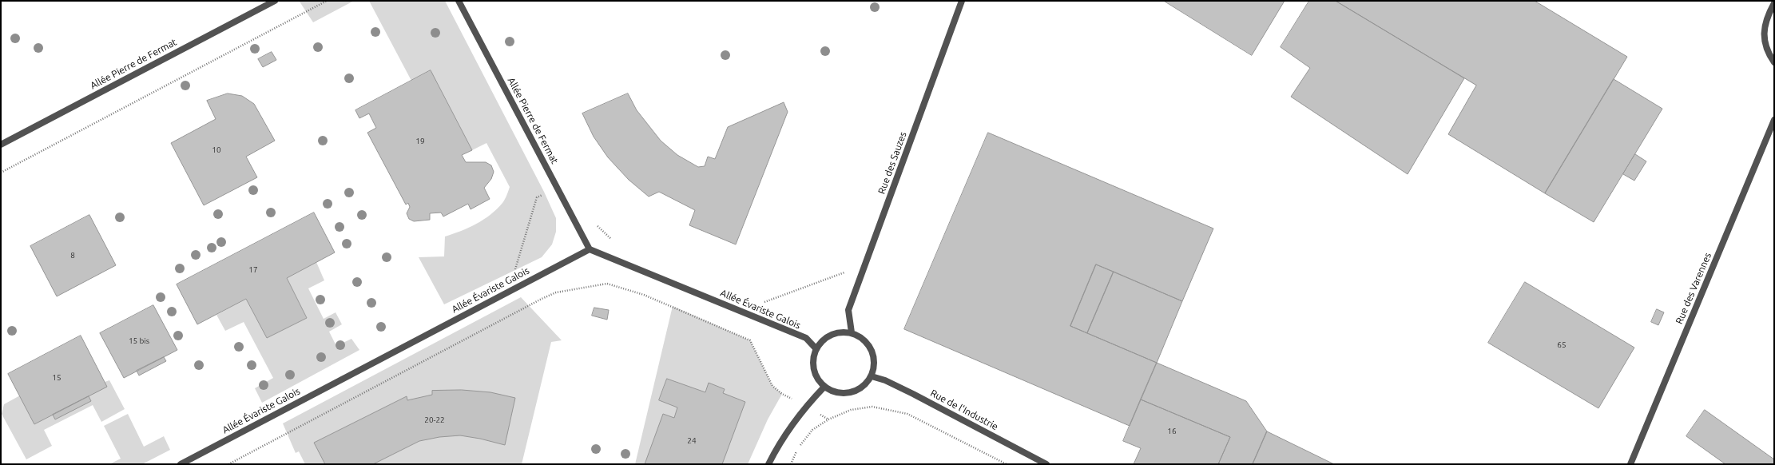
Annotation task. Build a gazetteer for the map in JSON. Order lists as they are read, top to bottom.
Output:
{
  "streets": {
    "street": [
      "Allée Pierre de Fermat",
      "Rue des Sauzes",
      "Rue des Varennes",
      "Allée Évariste Galois",
      "Rue de l'Industrie"
    ]
  },
  "crossings": [
    ["Allée Pierre de Fermat", "Allée Évariste Galois"],
    ["Rue des Sauzes", "Allée Évariste Galois"],
    ["Rue des Sauzes", "Rue de l'Industrie"],
    ["Allée Évariste Galois", "Rue de l'Industrie"]
  ],
  "house_numbers": [
    "19",
    "10",
    "8",
    "17",
    "15 bis",
    "65",
    "15",
    "20-22",
    "16",
    "24"
  ]
}
